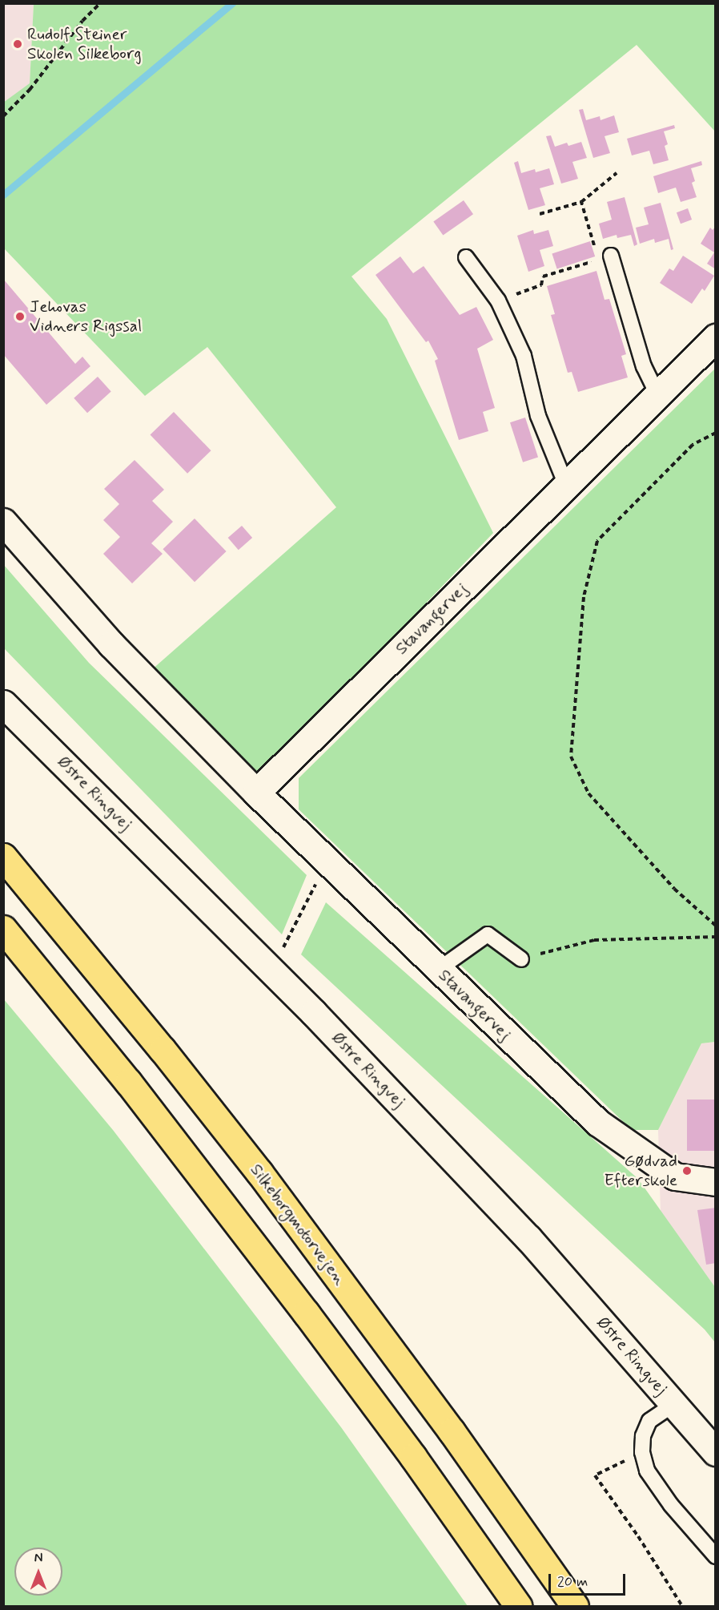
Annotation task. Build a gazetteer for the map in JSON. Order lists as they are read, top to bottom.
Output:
{
  "streets": {
    "highway": ["Silkeborgmotorvejen"],
    "street": ["Stavangervej", "Østre Ringvej"]
  },
  "places": ["Rudolf Steiner Skolen Silkeborg", "Jehovas Vidners Rigssal", "Gødvad Efterskole"],
  "scale_bar": "20 m",
  "north": "top"
}
